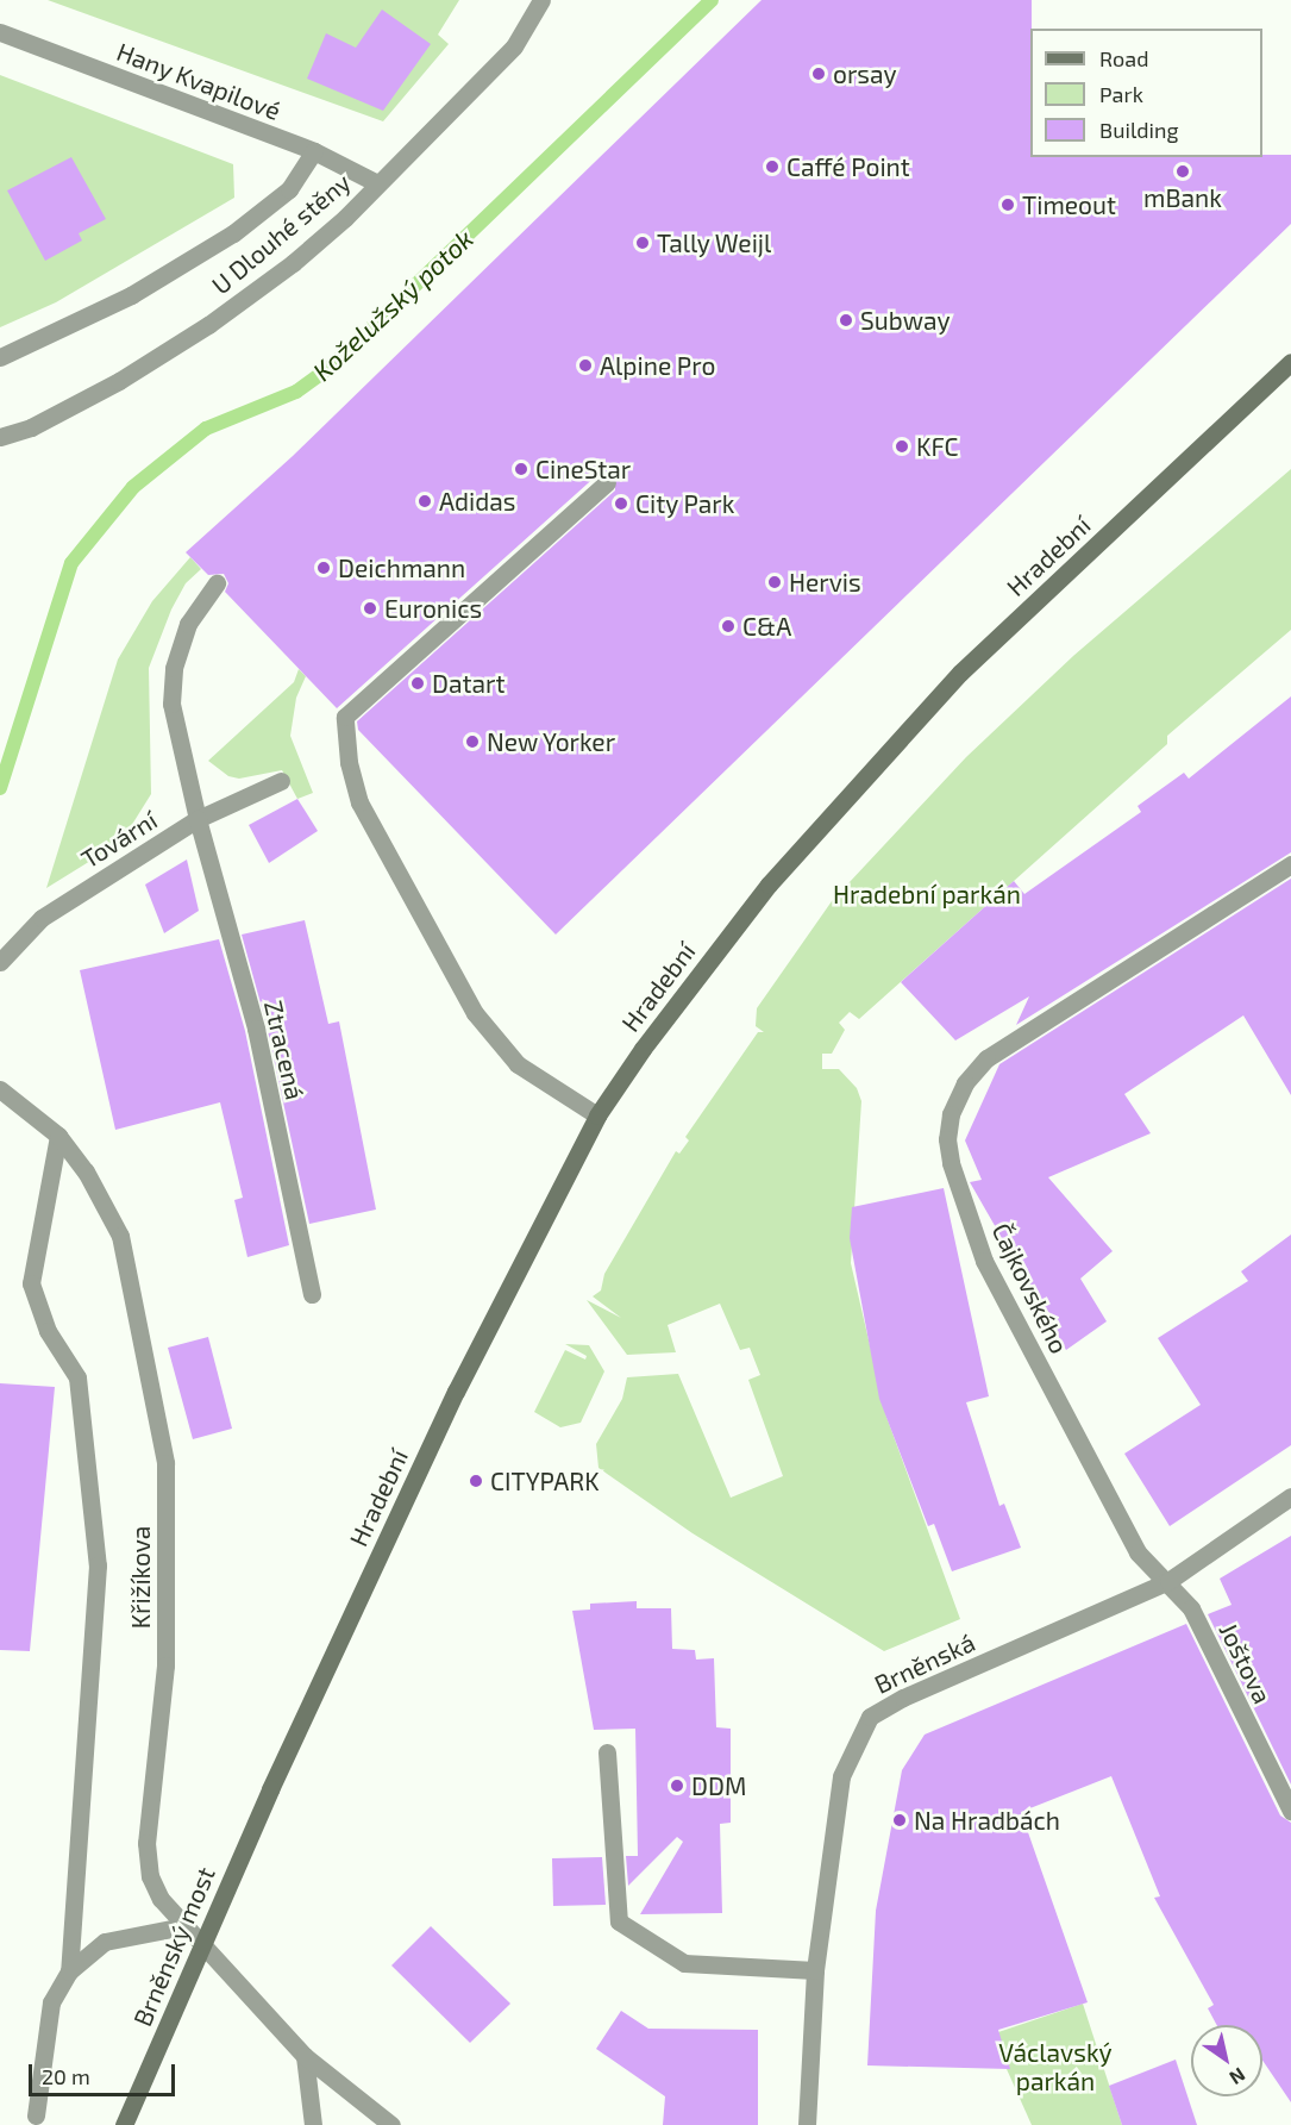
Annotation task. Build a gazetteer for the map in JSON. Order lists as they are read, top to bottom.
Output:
{
  "streets": {
    "main road": ["Hradební", "Brněnský most"],
    "street": [
      "Hany Kvapilové",
      "U Dlouhé stěny",
      "Tovární",
      "Ztracená",
      "Čajkovského",
      "Křižíkova",
      "Brněnská",
      "Joštova"
    ]
  },
  "crossings": [
    ["Hany Kvapilové", "U Dlouhé stěny"],
    ["Hradební", "Brněnský most"],
    ["Tovární", "Ztracená"],
    ["Čajkovského", "Brněnská"],
    ["Čajkovského", "Joštova"],
    ["Brněnská", "Joštova"]
  ],
  "water": ["Koželužský potok"],
  "parks": ["Hradební parkán", "Václavský parkán"],
  "places": [
    "orsay",
    "Caffé Point",
    "mBank",
    "Timeout",
    "Tally Weijl",
    "Subway",
    "Alpine Pro",
    "KFC",
    "CineStar",
    "Adidas",
    "City Park",
    "Deichmann",
    "Hervis",
    "Euronics",
    "C&A",
    "Datart",
    "New Yorker",
    "CITYPARK",
    "DDM",
    "Na Hradbách"
  ],
  "legend": ["Road", "Park", "Building"],
  "scale_bar": "20 m",
  "north": "bottom right"
}
